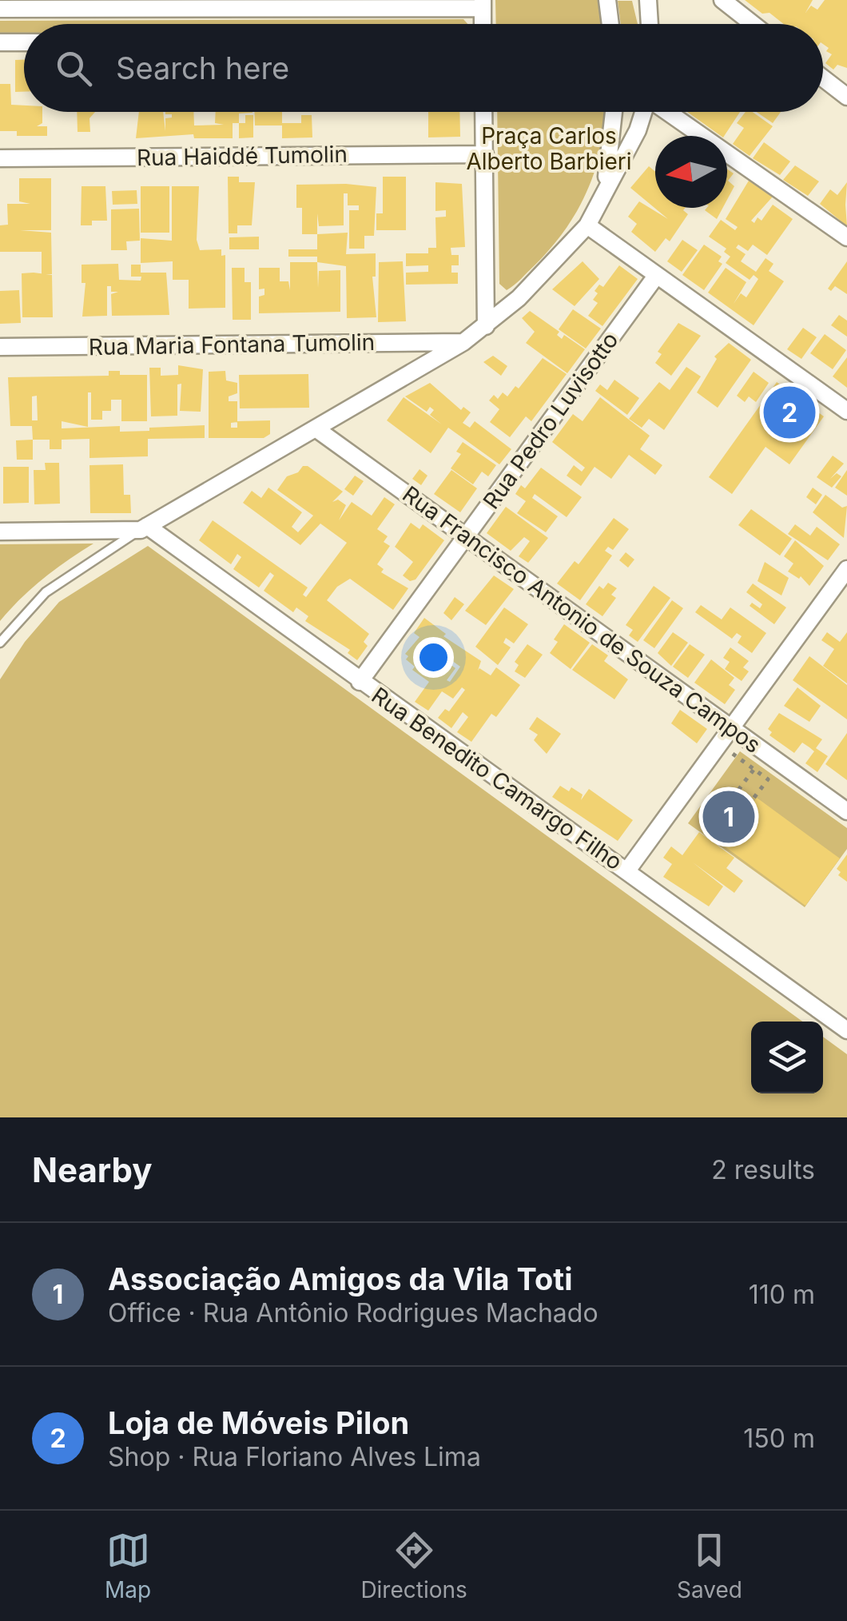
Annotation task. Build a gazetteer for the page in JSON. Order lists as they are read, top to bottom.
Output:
{
  "streets": {
    "street": [
      "Rua Haiddé Tumolin",
      "Rua Maria Fontana Tumolin",
      "Rua Pedro Luvisotto",
      "Rua Francisco Antonio de Souza Campos",
      "Rua Benedito Camargo Filho"
    ]
  },
  "crossings": [
    ["Rua Pedro Luvisotto", "Rua Francisco Antonio de Souza Campos"],
    ["Rua Pedro Luvisotto", "Rua Benedito Camargo Filho"]
  ],
  "parks": ["Praça Carlos Alberto Barbieri"],
  "north": "left",
  "page": {
    "search": "Search here",
    "pins": ["2", "1"],
    "heading": ["Nearby", "2 results"],
    "list": [
      {
        "mark": "1",
        "name": "Associação Amigos da Vila Toti",
        "note": "Office · Rua Antônio Rodrigues Machado",
        "value": "110 m"
      },
      {
        "mark": "2",
        "name": "Loja de Móveis Pilon",
        "note": "Shop · Rua Floriano Alves Lima",
        "value": "150 m"
      }
    ],
    "nav": ["Map", "Directions", "Saved"]
  }
}
